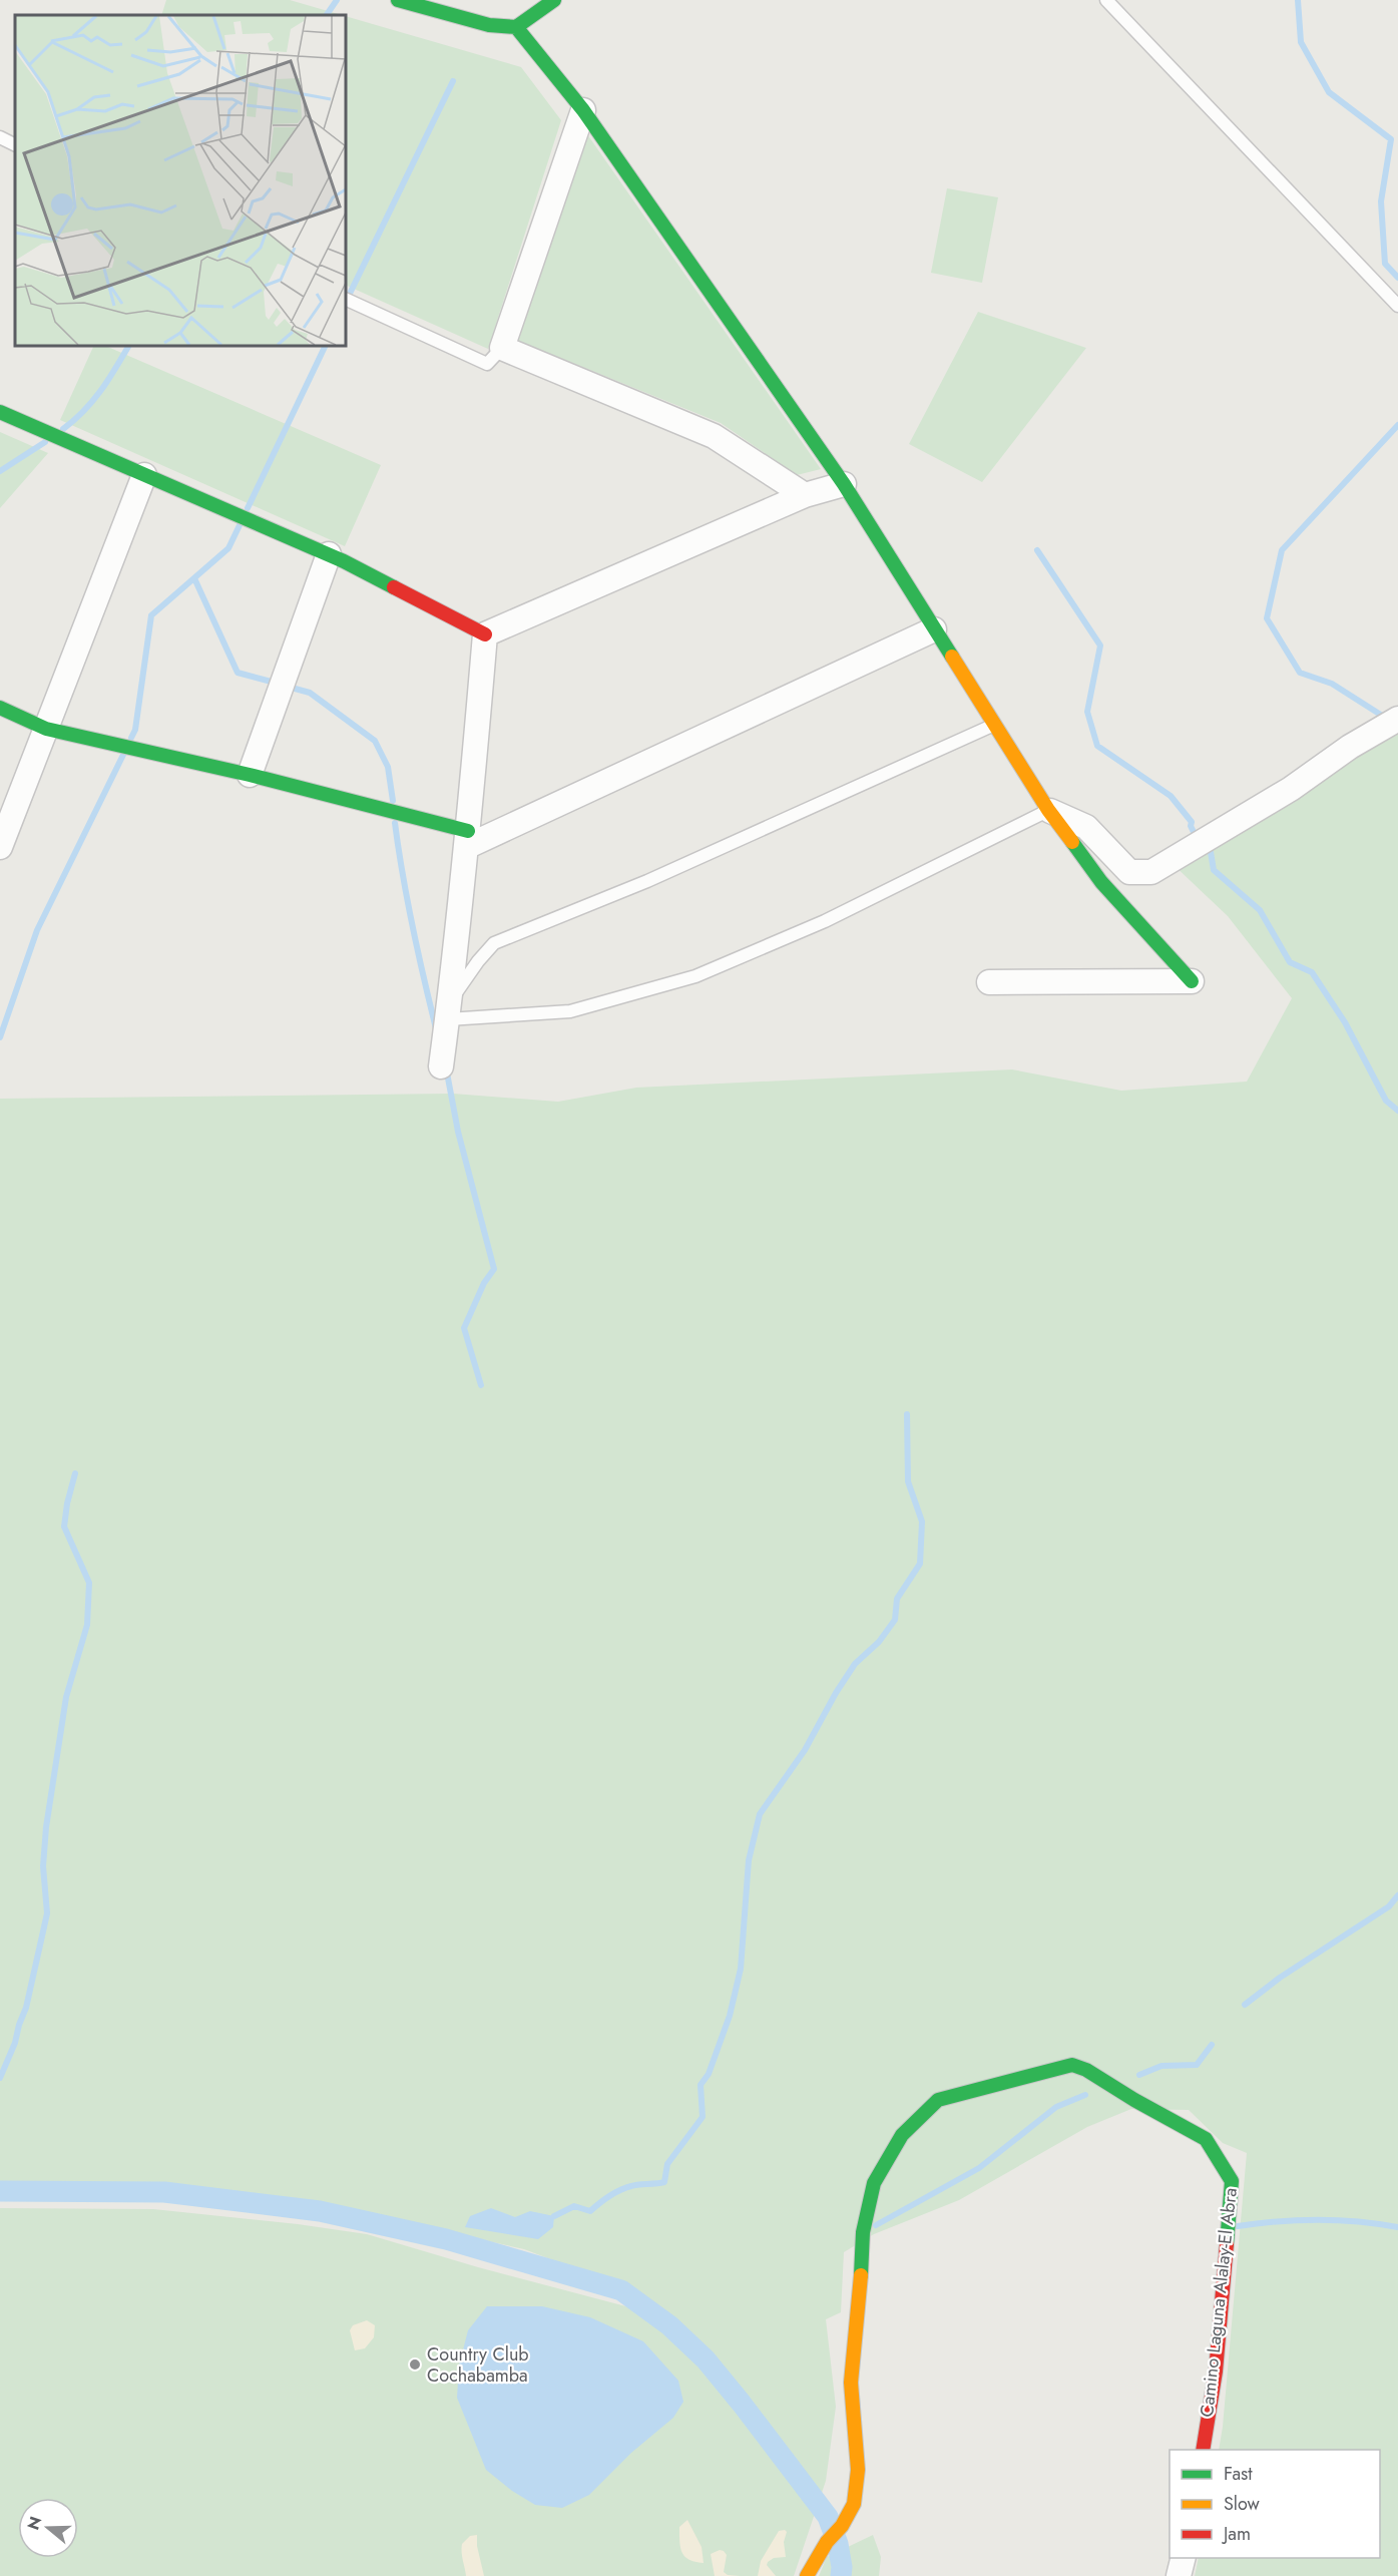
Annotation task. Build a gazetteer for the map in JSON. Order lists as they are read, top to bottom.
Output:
{
  "streets": {
    "street": ["Camino Laguna Alalay-El Abra"]
  },
  "places": ["Country Club Cochabamba"],
  "legend": ["Fast", "Slow", "Jam"],
  "north": "left"
}
